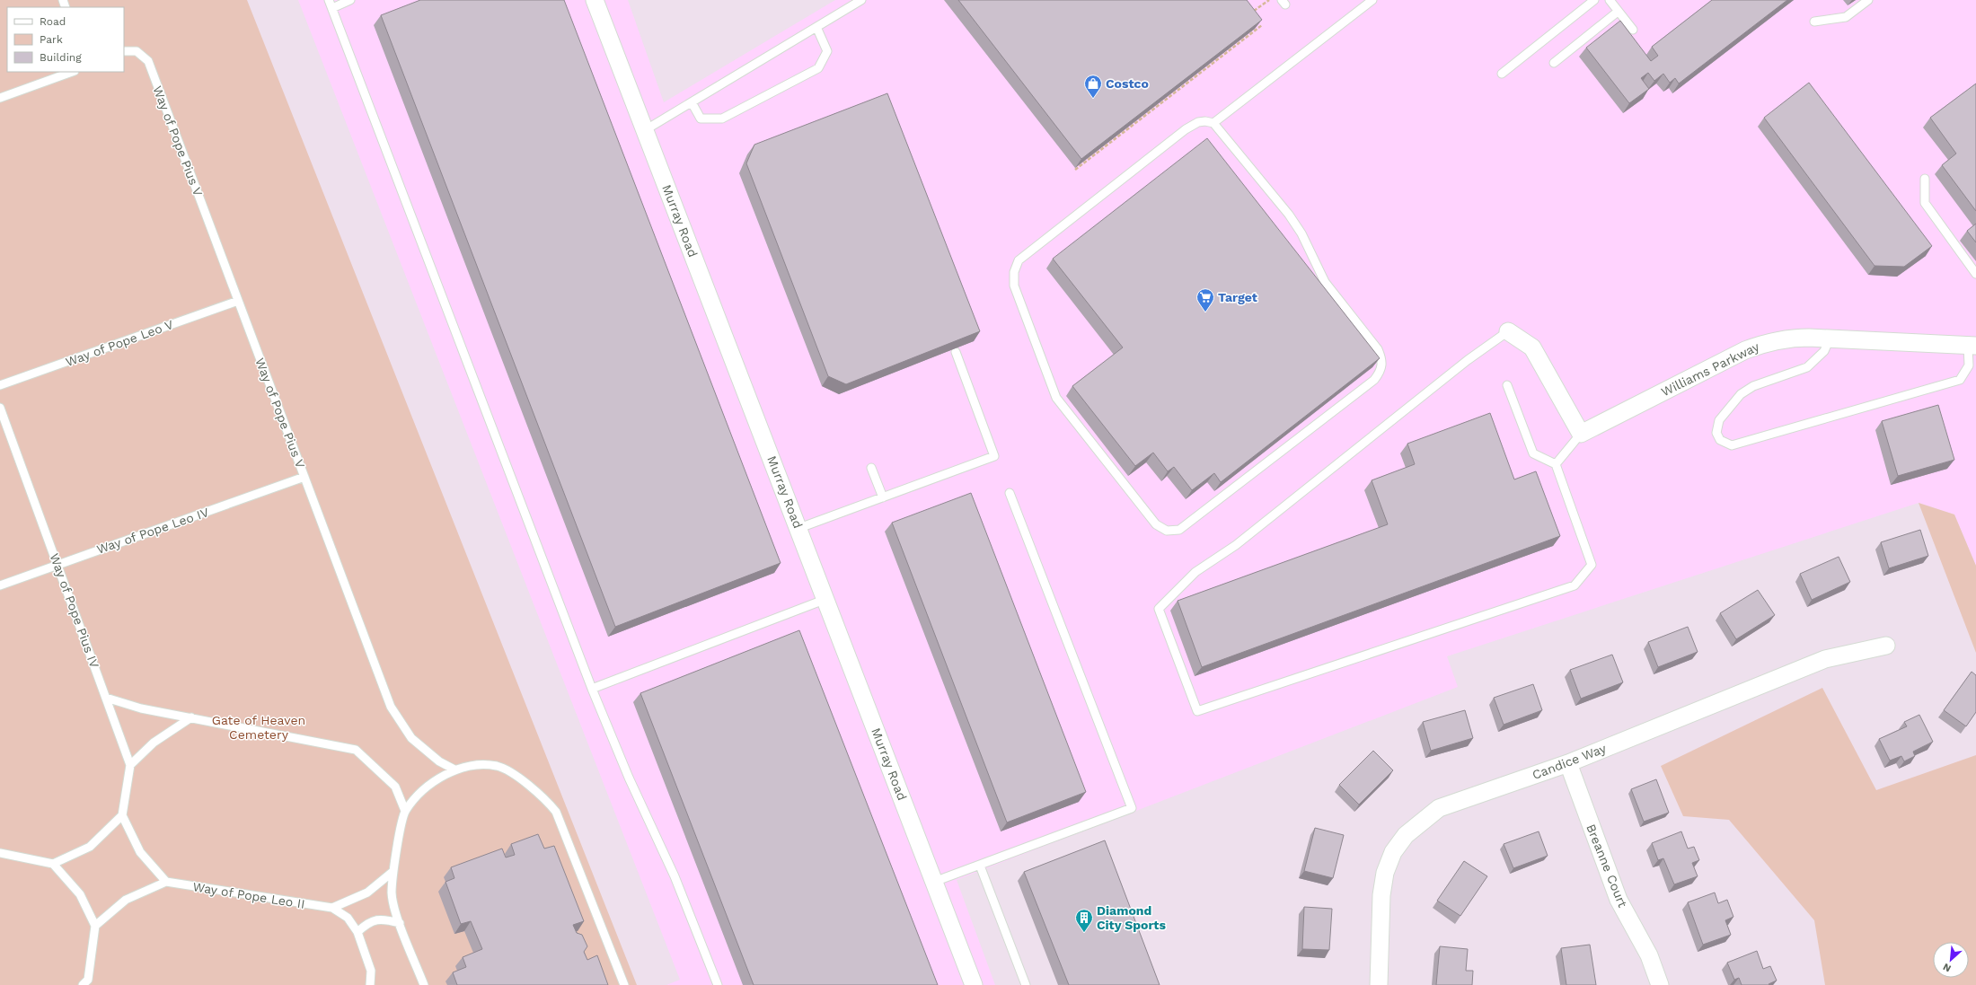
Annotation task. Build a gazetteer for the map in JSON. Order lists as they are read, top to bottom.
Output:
{
  "streets": {
    "street": [
      "Murray Road",
      "Williams Parkway",
      "Candice Way",
      "Breanne Court"
    ],
    "lane": [
      "Way of Pope Pius V",
      "Way of Pope Leo V",
      "Way of Pope Leo IV",
      "Way of Pope Pius IV",
      "Way of Pope Leo II"
    ]
  },
  "crossings": [
    ["Way of Pope Pius V", "Way of Pope Leo V"],
    ["Way of Pope Pius V", "Way of Pope Leo IV"],
    ["Way of Pope Leo IV", "Way of Pope Pius IV"],
    ["Candice Way", "Breanne Court"]
  ],
  "parks": ["Gate of Heaven Cemetery"],
  "places": {
    "shop": ["Costco"],
    "supermarket": ["Target"],
    "building": ["Diamond City Sports"]
  },
  "legend": ["Road", "Park", "Building"],
  "north": "bottom left"
}
